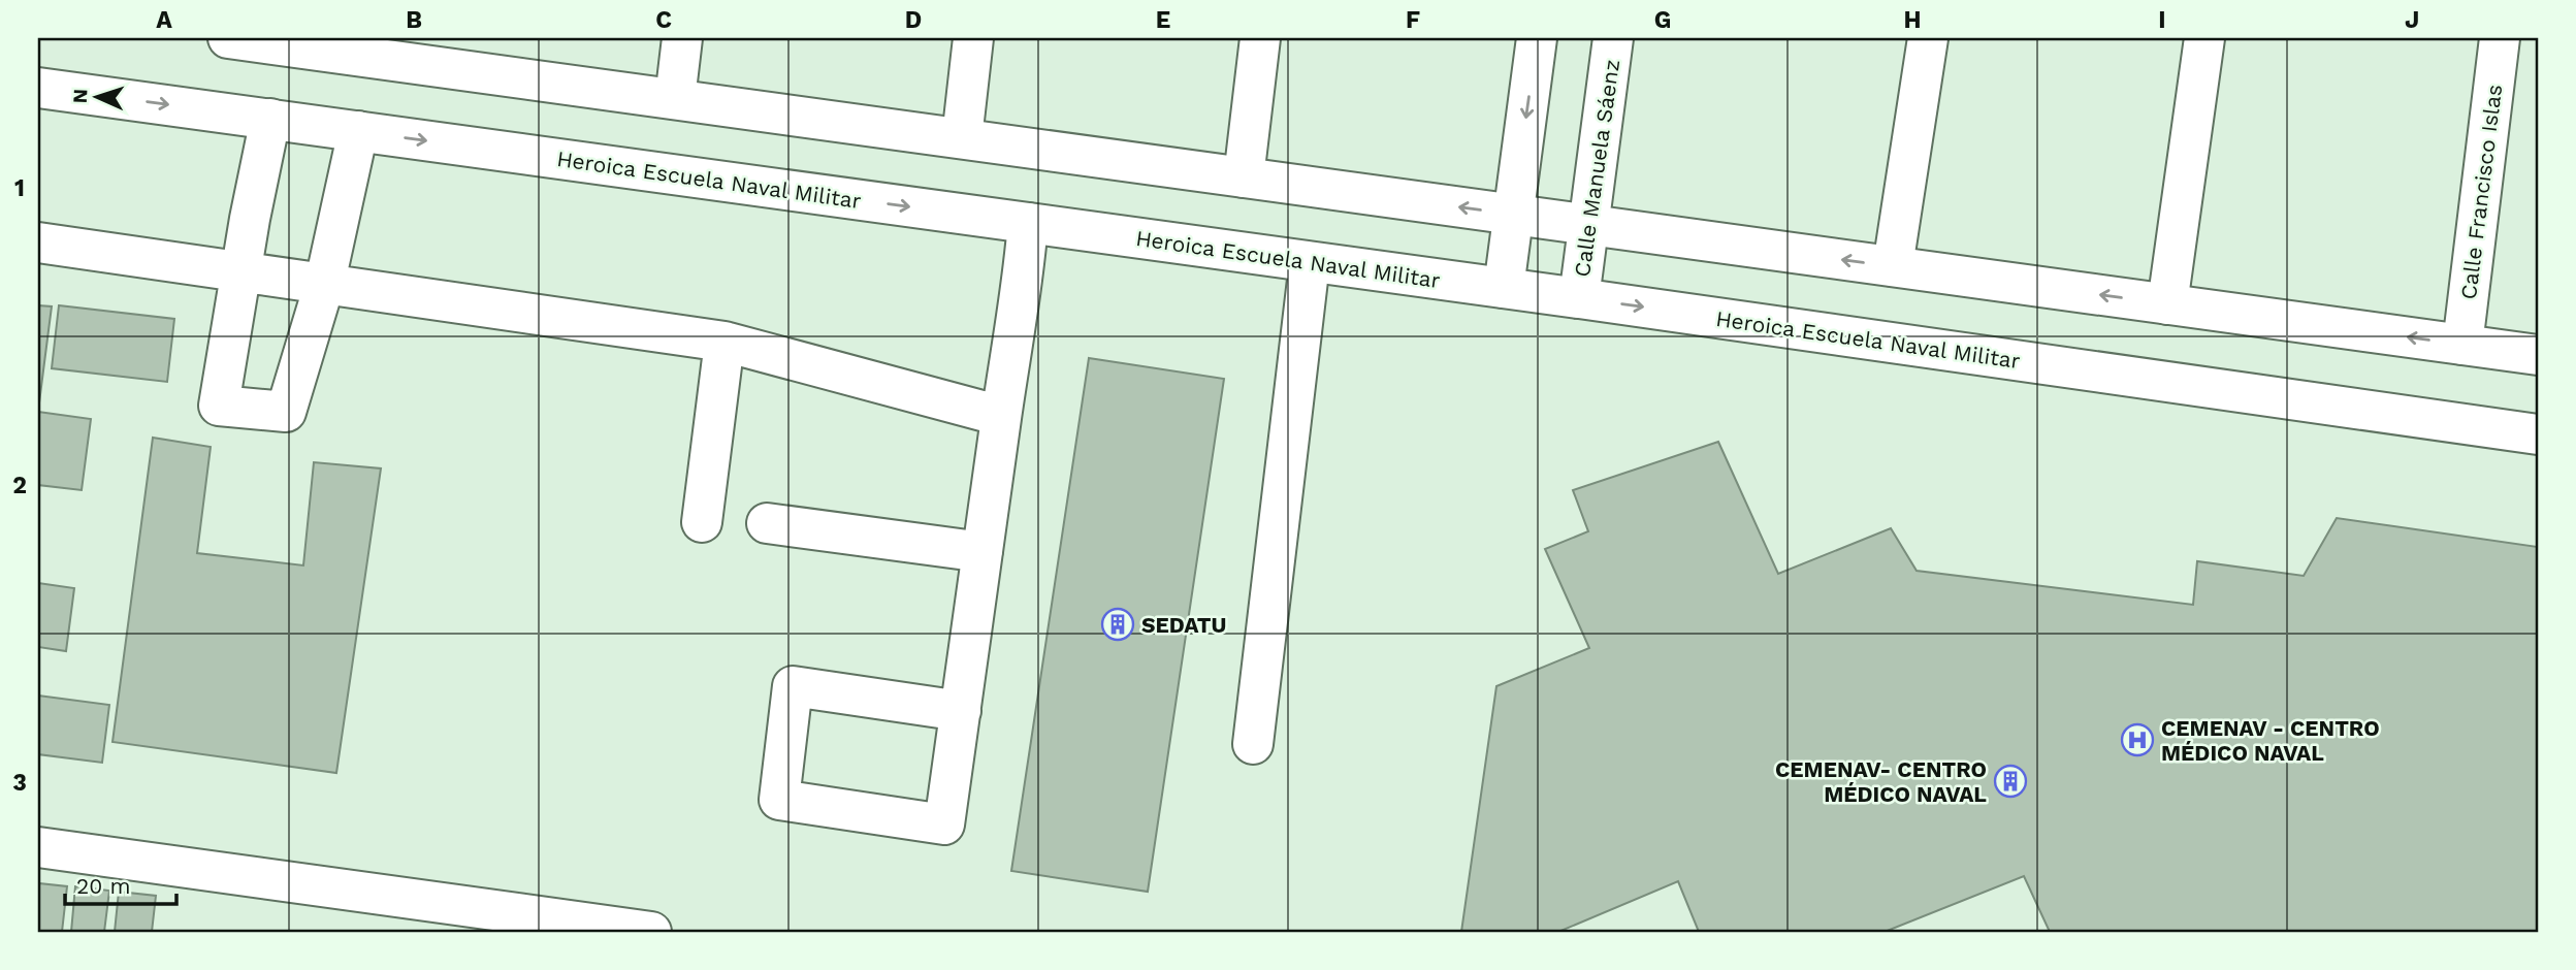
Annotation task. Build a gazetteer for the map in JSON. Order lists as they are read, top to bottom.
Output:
{
  "streets": {
    "main road": ["Calle Manuela Sáenz", "Heroica Escuela Naval Militar", "Calle Francisco Islas"]
  },
  "crossings": [
    ["Calle Manuela Sáenz", "Heroica Escuela Naval Militar"]
  ],
  "places": {
    "building": ["SEDATU", "CEMENAV- CENTRO MÉDICO NAVAL"],
    "hospital": ["CEMENAV - CENTRO MÉDICO NAVAL"]
  },
  "scale_bar": "20 m",
  "north": "left",
  "grid": {
    "columns": [
      "A",
      "B",
      "C",
      "D",
      "E",
      "F",
      "G",
      "H",
      "I",
      "J"
    ],
    "rows": ["1", "2", "3"]
  }
}
